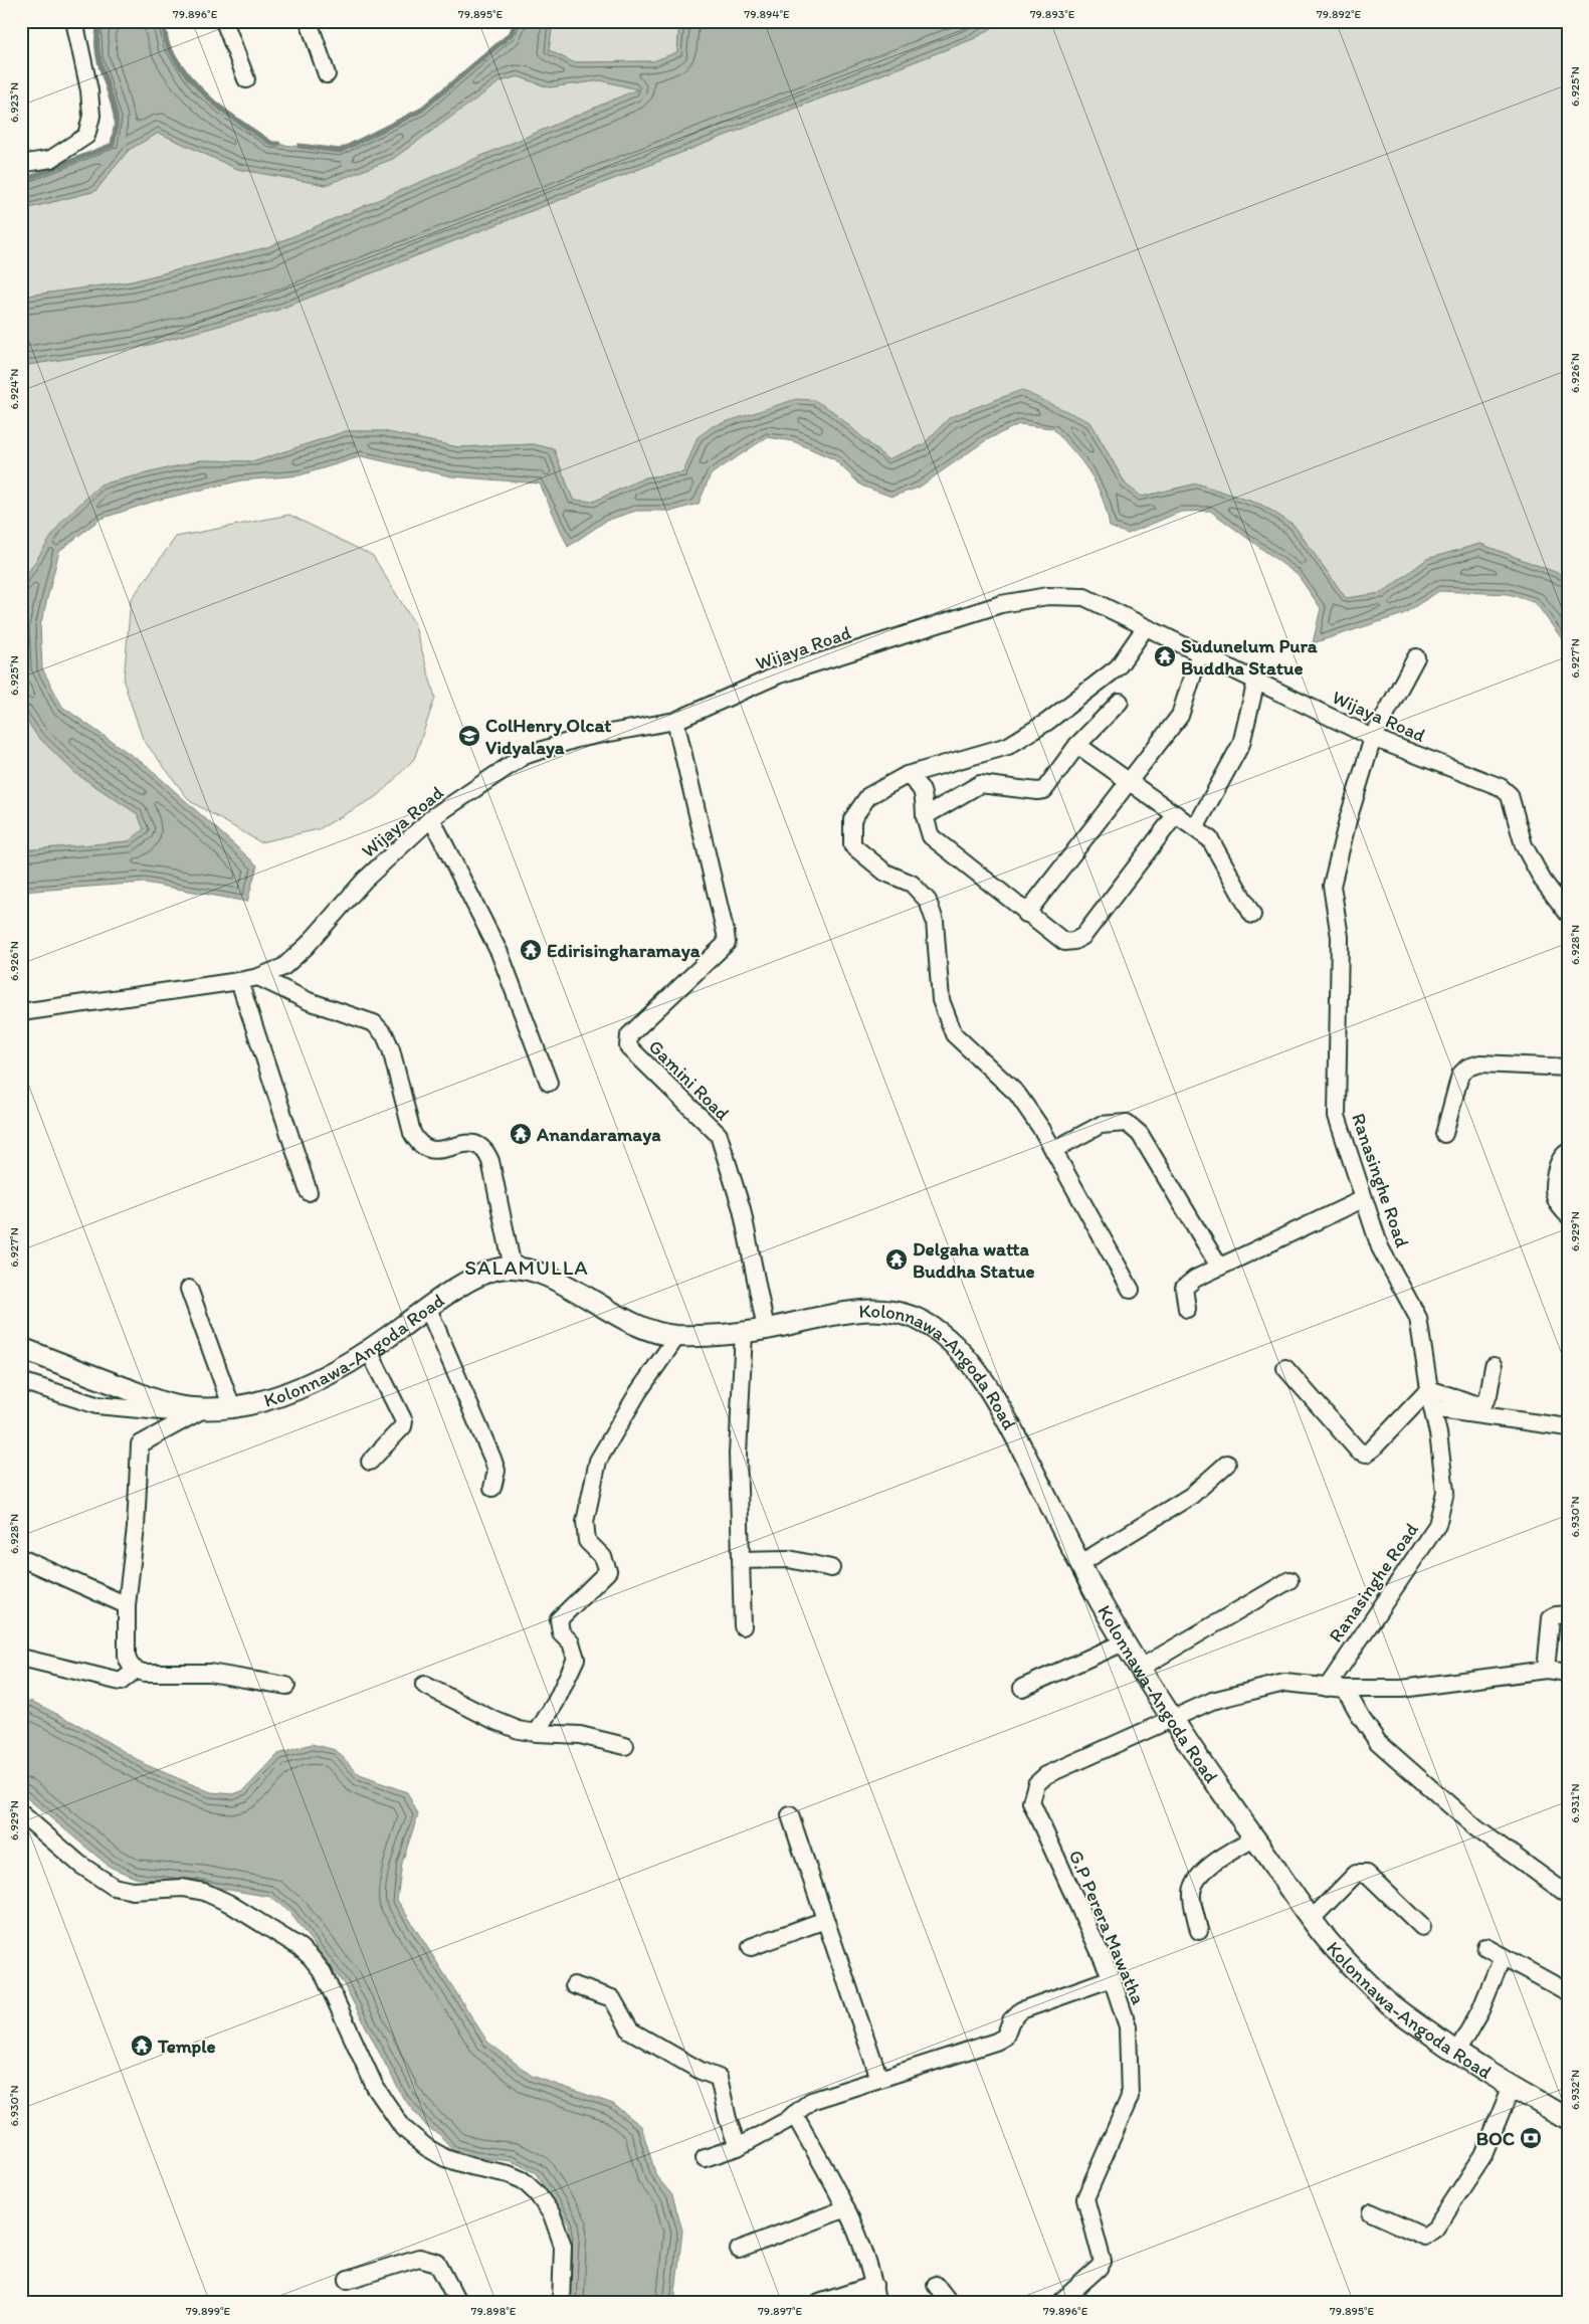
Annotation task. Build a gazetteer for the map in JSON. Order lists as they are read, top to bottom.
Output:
{
  "streets": {
    "main road": ["Kolonnawa-Angoda Road"],
    "street": [
      "Wijaya Road",
      "Gamini Road",
      "Ranasinghe Road",
      "G.P Perera Mawatha"
    ]
  },
  "crossings": [
    ["Wijaya Road", "Gamini Road"],
    ["Wijaya Road", "Ranasinghe Road"],
    ["Gamini Road", "Kolonnawa-Angoda Road"],
    ["Ranasinghe Road", "G.P Perera Mawatha"],
    ["Kolonnawa-Angoda Road", "G.P Perera Mawatha"]
  ],
  "districts": ["SALAMULLA"],
  "places": {
    "temple": [
      "Sudunelum Pura Buddha Statue",
      "Edirisingharamaya",
      "Anandaramaya",
      "Delgaha watta Buddha Statue",
      "Temple"
    ],
    "school or university": ["ColHenry Olcat Vidyalaya"],
    "bank": ["BOC"]
  },
  "coordinates": [
    "79.896°E",
    "79.895°E",
    "79.894°E",
    "79.893°E",
    "79.892°E",
    "6.925°N",
    "6.923°N",
    "6.926°N",
    "6.924°N",
    "6.927°N",
    "6.928°N",
    "6.929°N",
    "6.930°N",
    "6.931°N",
    "6.932°N",
    "79.899°E",
    "79.898°E",
    "79.897°E"
  ]
}
